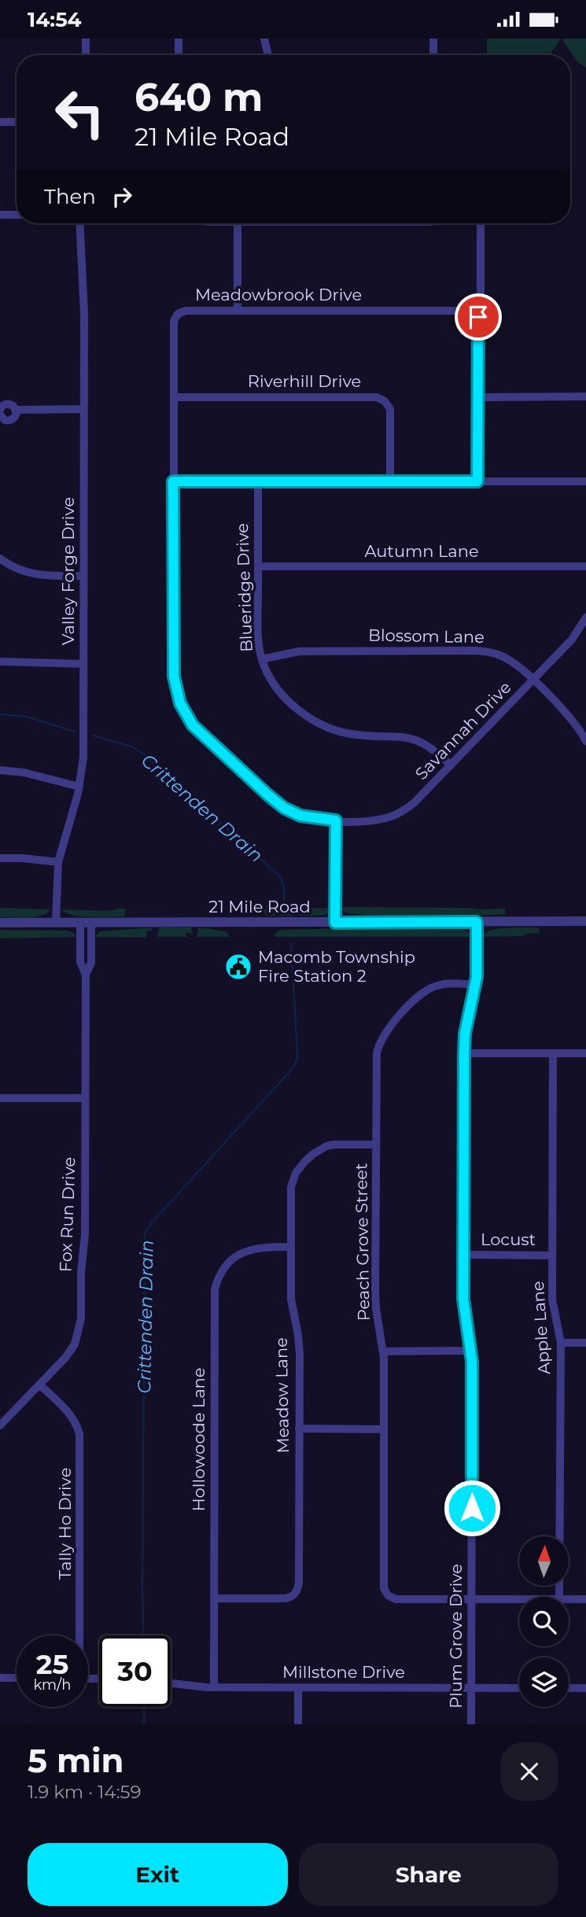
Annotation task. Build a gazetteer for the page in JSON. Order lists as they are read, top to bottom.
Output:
{
  "streets": {
    "street": [
      "Meadowbrook Drive",
      "Riverhill Drive",
      "Autumn Lane",
      "Valley Forge Drive",
      "Blueridge Drive",
      "Blossom Lane",
      "Savannah Drive",
      "21 Mile Road",
      "Fox Run Drive",
      "Locust",
      "Peach Grove Street",
      "Apple Lane",
      "Meadow Lane",
      "Hollowoode Lane",
      "Tally Ho Drive",
      "Plum Grove Drive",
      "Millstone Drive"
    ]
  },
  "crossings": [
    ["Meadowbrook Drive", "Riverhill Drive"],
    ["Meadowbrook Drive", "Savannah Drive"],
    ["Autumn Lane", "Blueridge Drive"],
    ["Valley Forge Drive", "21 Mile Road"],
    ["Blueridge Drive", "Blossom Lane"],
    ["Blueridge Drive", "Savannah Drive"],
    ["Blossom Lane", "Savannah Drive"],
    ["21 Mile Road", "Fox Run Drive"],
    ["21 Mile Road", "Plum Grove Drive"],
    ["Fox Run Drive", "Tally Ho Drive"],
    ["Locust", "Apple Lane"],
    ["Locust", "Plum Grove Drive"],
    ["Peach Grove Street", "Meadow Lane"],
    ["Peach Grove Street", "Plum Grove Drive"],
    ["Meadow Lane", "Hollowoode Lane"],
    ["Hollowoode Lane", "Millstone Drive"],
    ["Plum Grove Drive", "Millstone Drive"]
  ],
  "water": ["Crittenden Drain"],
  "places": {
    "public building": ["Macomb Township Fire Station 2"]
  },
  "north": "top",
  "page": {
    "status": "14:54",
    "turn": ["640 m", "21 Mile Road"],
    "then": "Then",
    "speed": "25 km/h",
    "limit": "30",
    "heading": ["5 min", "1.9 km · 14:59"],
    "buttons": ["Exit", "Share"]
  }
}
